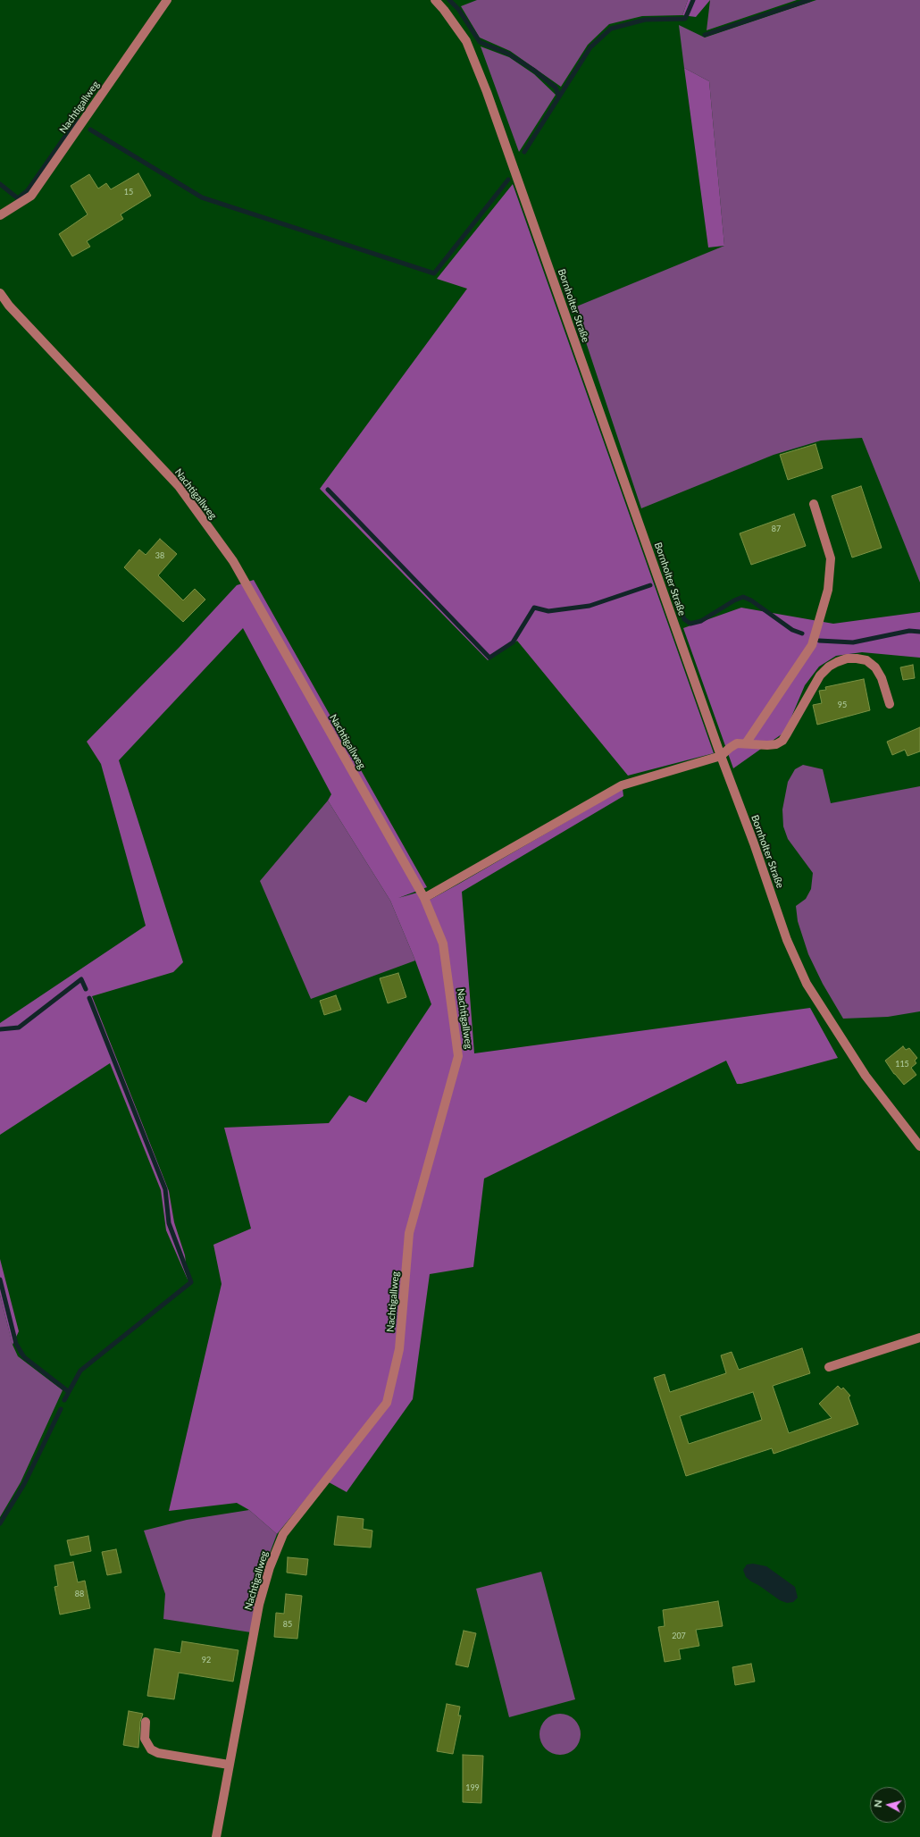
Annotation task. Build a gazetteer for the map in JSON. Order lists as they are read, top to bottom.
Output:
{
  "streets": {
    "street": ["Nachtigallweg", "Bornholter Straße"]
  },
  "house_numbers": [
    "15",
    "87",
    "38",
    "95",
    "115",
    "88",
    "85",
    "207",
    "92",
    "199"
  ],
  "north": "left"
}
